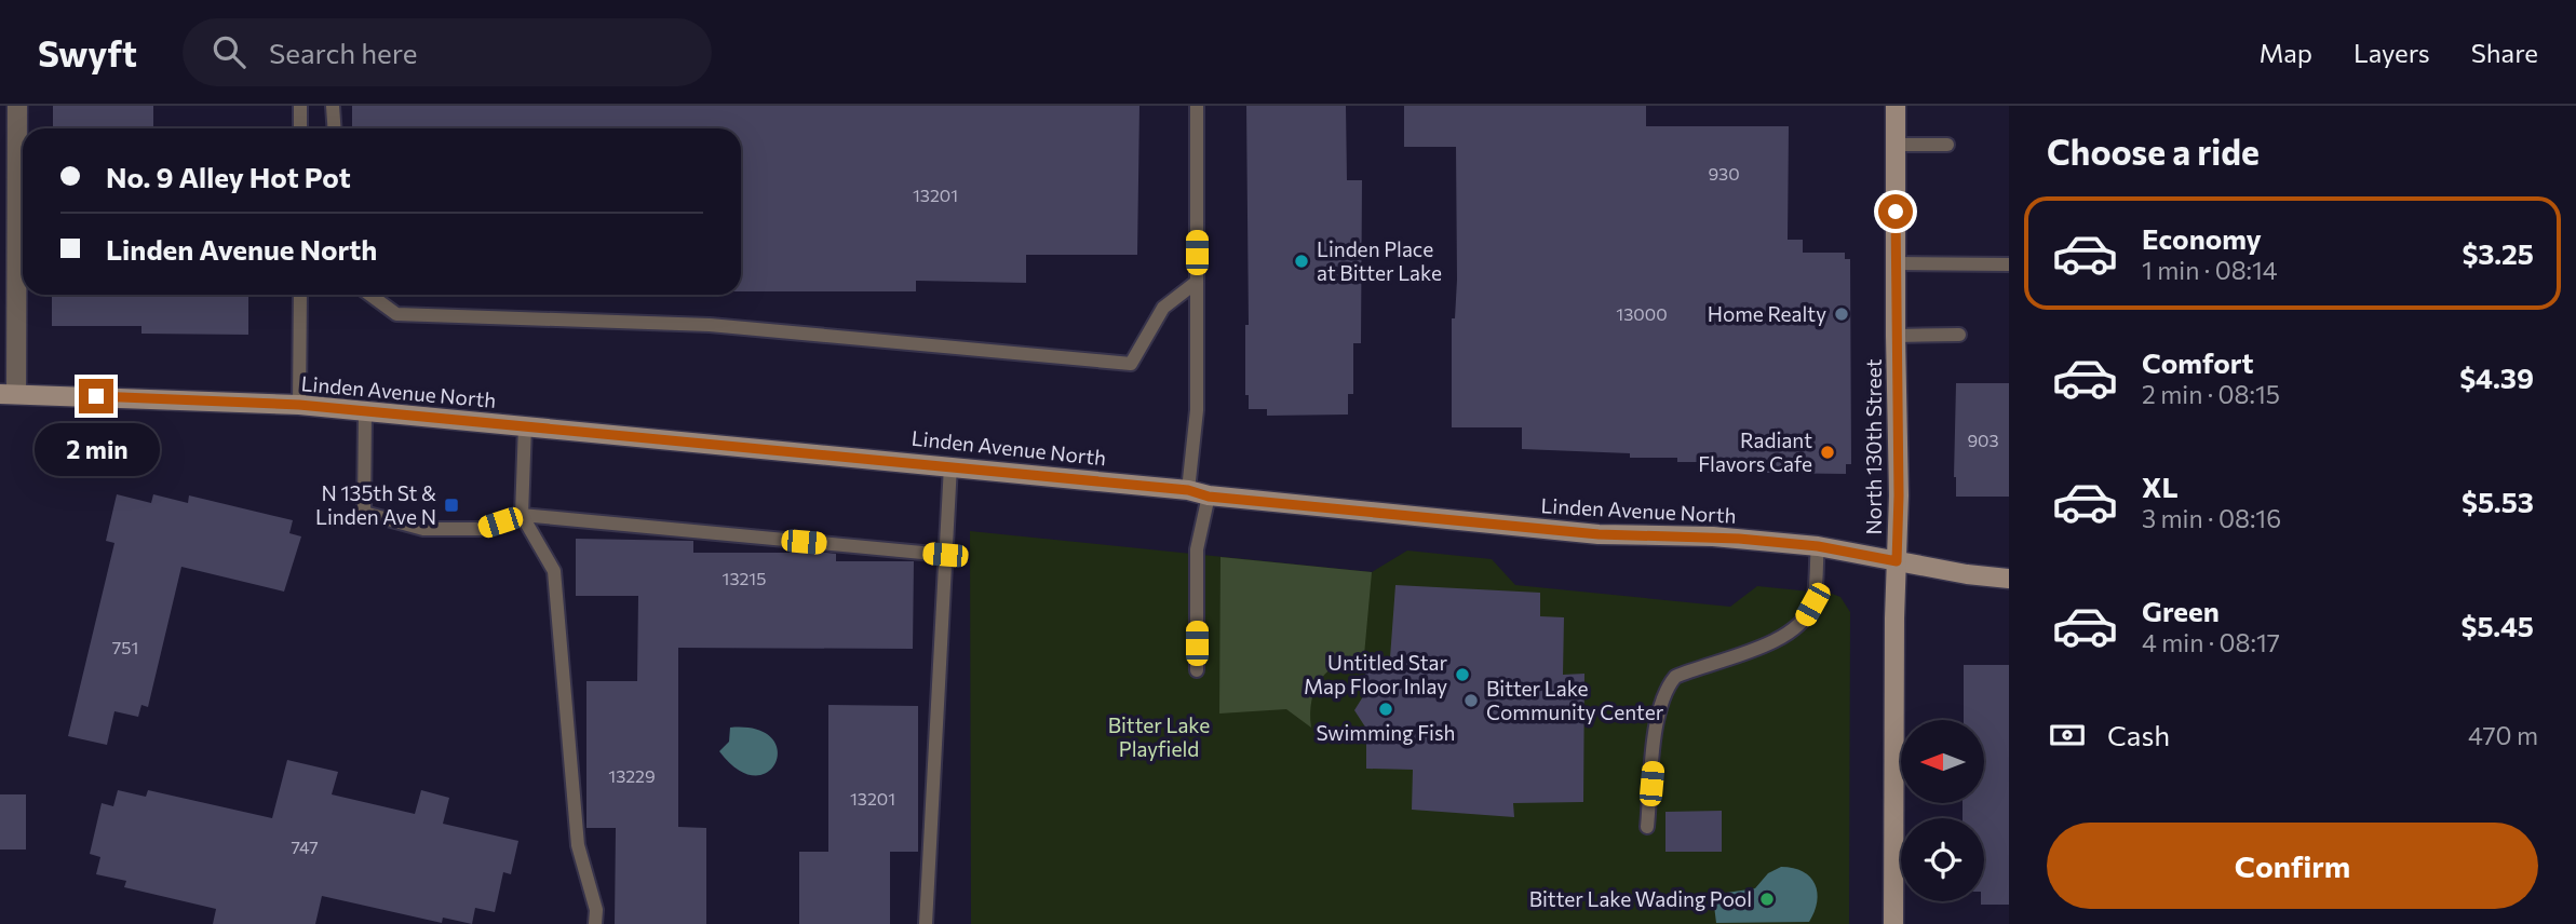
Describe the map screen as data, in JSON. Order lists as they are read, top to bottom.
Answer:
{
  "streets": {
    "street": ["Linden Avenue North", "North 130th Street"]
  },
  "crossings": [
    ["Linden Avenue North", "North 130th Street"]
  ],
  "parks": ["Bitter Lake Playfield"],
  "places": {
    "other": [
      "Linden Place at Bitter Lake",
      "Home Realty",
      "Radiant Flavors Cafe",
      "Untitled Star Map Floor Inlay",
      "Bitter Lake Community Center",
      "Swimming Fish",
      "Bitter Lake Wading Pool"
    ],
    "transit": ["N 135th St & Linden Ave N"]
  },
  "house_numbers": [
    "930",
    "13201",
    "13000",
    "903",
    "13215",
    "751",
    "13229",
    "13201",
    "747"
  ],
  "north": "left",
  "page": {
    "header": "Swyft",
    "search": "Search here",
    "nav": ["Map", "Layers", "Share"],
    "heading": "Choose a ride",
    "banner": ["No. 9 Alley Hot Pot", "Linden Avenue North"],
    "list": [
      {
        "name": "Economy",
        "note": "1 min · 08:14",
        "value": "$3.25"
      },
      {
        "name": "Comfort",
        "note": "2 min · 08:15",
        "value": "$4.39"
      },
      {
        "name": "XL",
        "note": "3 min · 08:16",
        "value": "$5.53"
      },
      {
        "name": "Green",
        "note": "4 min · 08:17",
        "value": "$5.45"
      }
    ],
    "bubble": "2 min",
    "pay": ["Cash", "470 m"],
    "buttons": "Confirm"
  }
}
